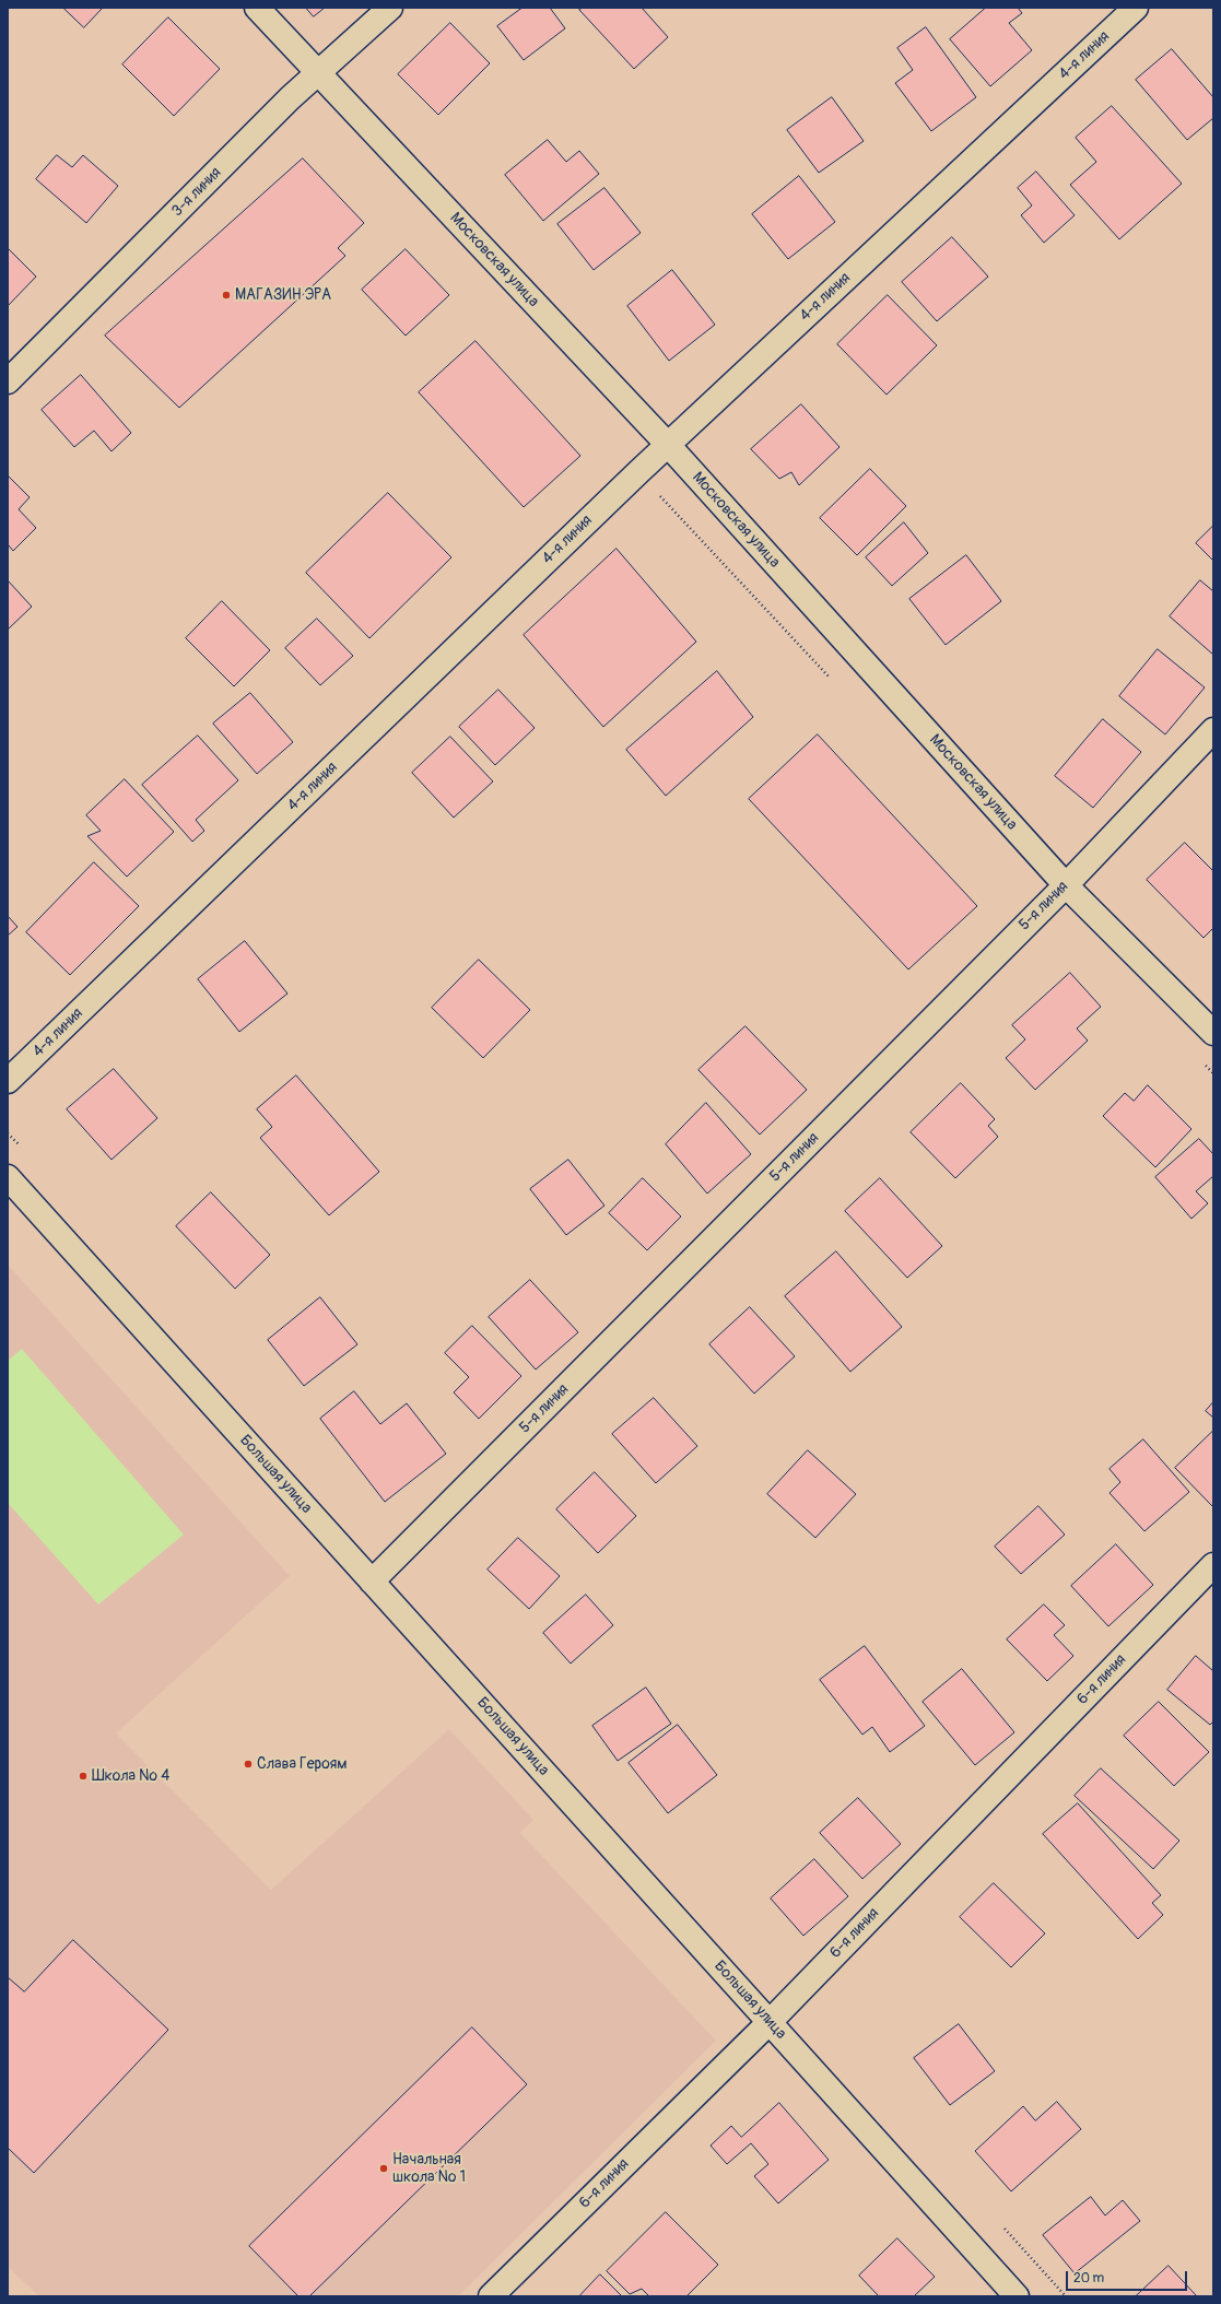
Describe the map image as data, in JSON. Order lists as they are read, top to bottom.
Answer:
{
  "streets": {
    "street": [
      "4-я линия",
      "3-я линия",
      "Московская улица",
      "5-я линия",
      "Большая улица",
      "6-я линия"
    ]
  },
  "crossings": [
    ["4-я линия", "Московская улица"],
    ["3-я линия", "Московская улица"],
    ["Московская улица", "5-я линия"],
    ["5-я линия", "Большая улица"],
    ["Большая улица", "6-я линия"]
  ],
  "places": [
    "МАГАЗИН ЭРА",
    "Слава Героям",
    "Школа № 4",
    "Начальная школа № 1"
  ],
  "scale_bar": "20 m"
}
